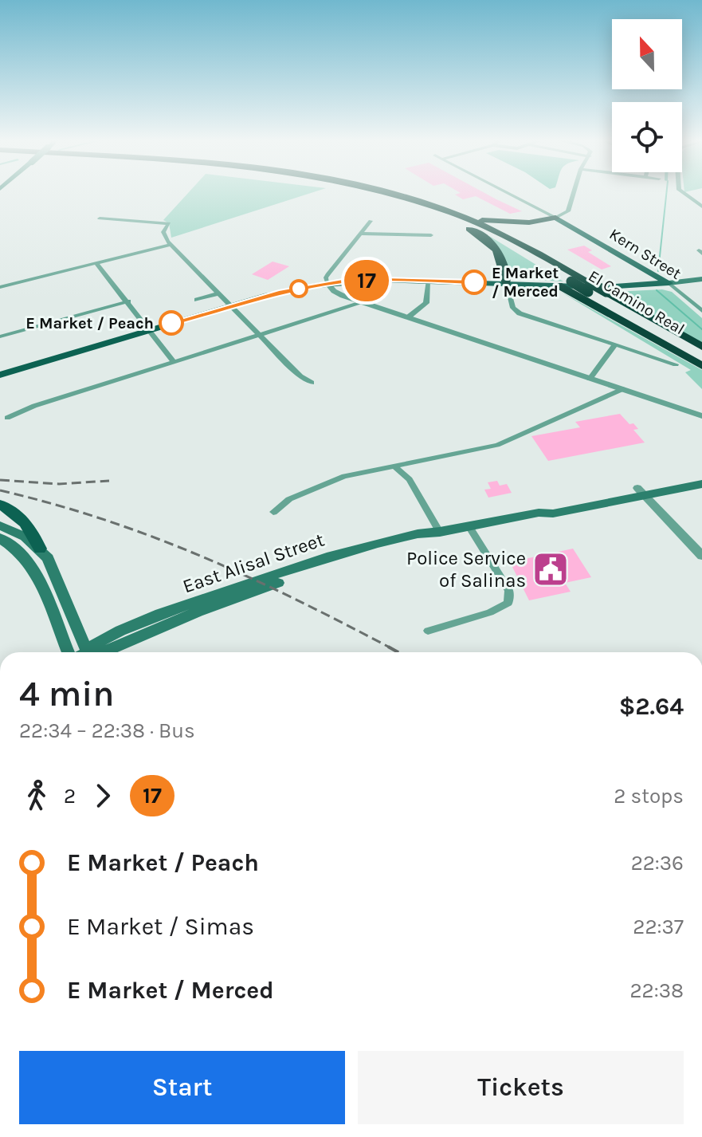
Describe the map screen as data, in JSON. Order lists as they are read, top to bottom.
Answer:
{
  "streets": {
    "highway": ["El Camino Real"],
    "main road": ["Kern Street", "East Alisal Street"]
  },
  "places": {
    "other": ["E Market / Merced", "E Market / Peach"],
    "public building": ["Police Service of Salinas"]
  },
  "lines": ["bus line 17"],
  "north": "top",
  "page": {
    "on_map": "17",
    "heading": ["4 min", "22:34 – 22:38 · Bus", "$2.64"],
    "legs": ["2", "17", "2 stops"],
    "list": [
      {
        "name": "E Market / Peach",
        "value": "22:36"
      },
      {
        "name": "E Market / Simas",
        "value": "22:37"
      },
      {
        "name": "E Market / Merced",
        "value": "22:38"
      }
    ],
    "buttons": ["Start", "Tickets"]
  }
}
